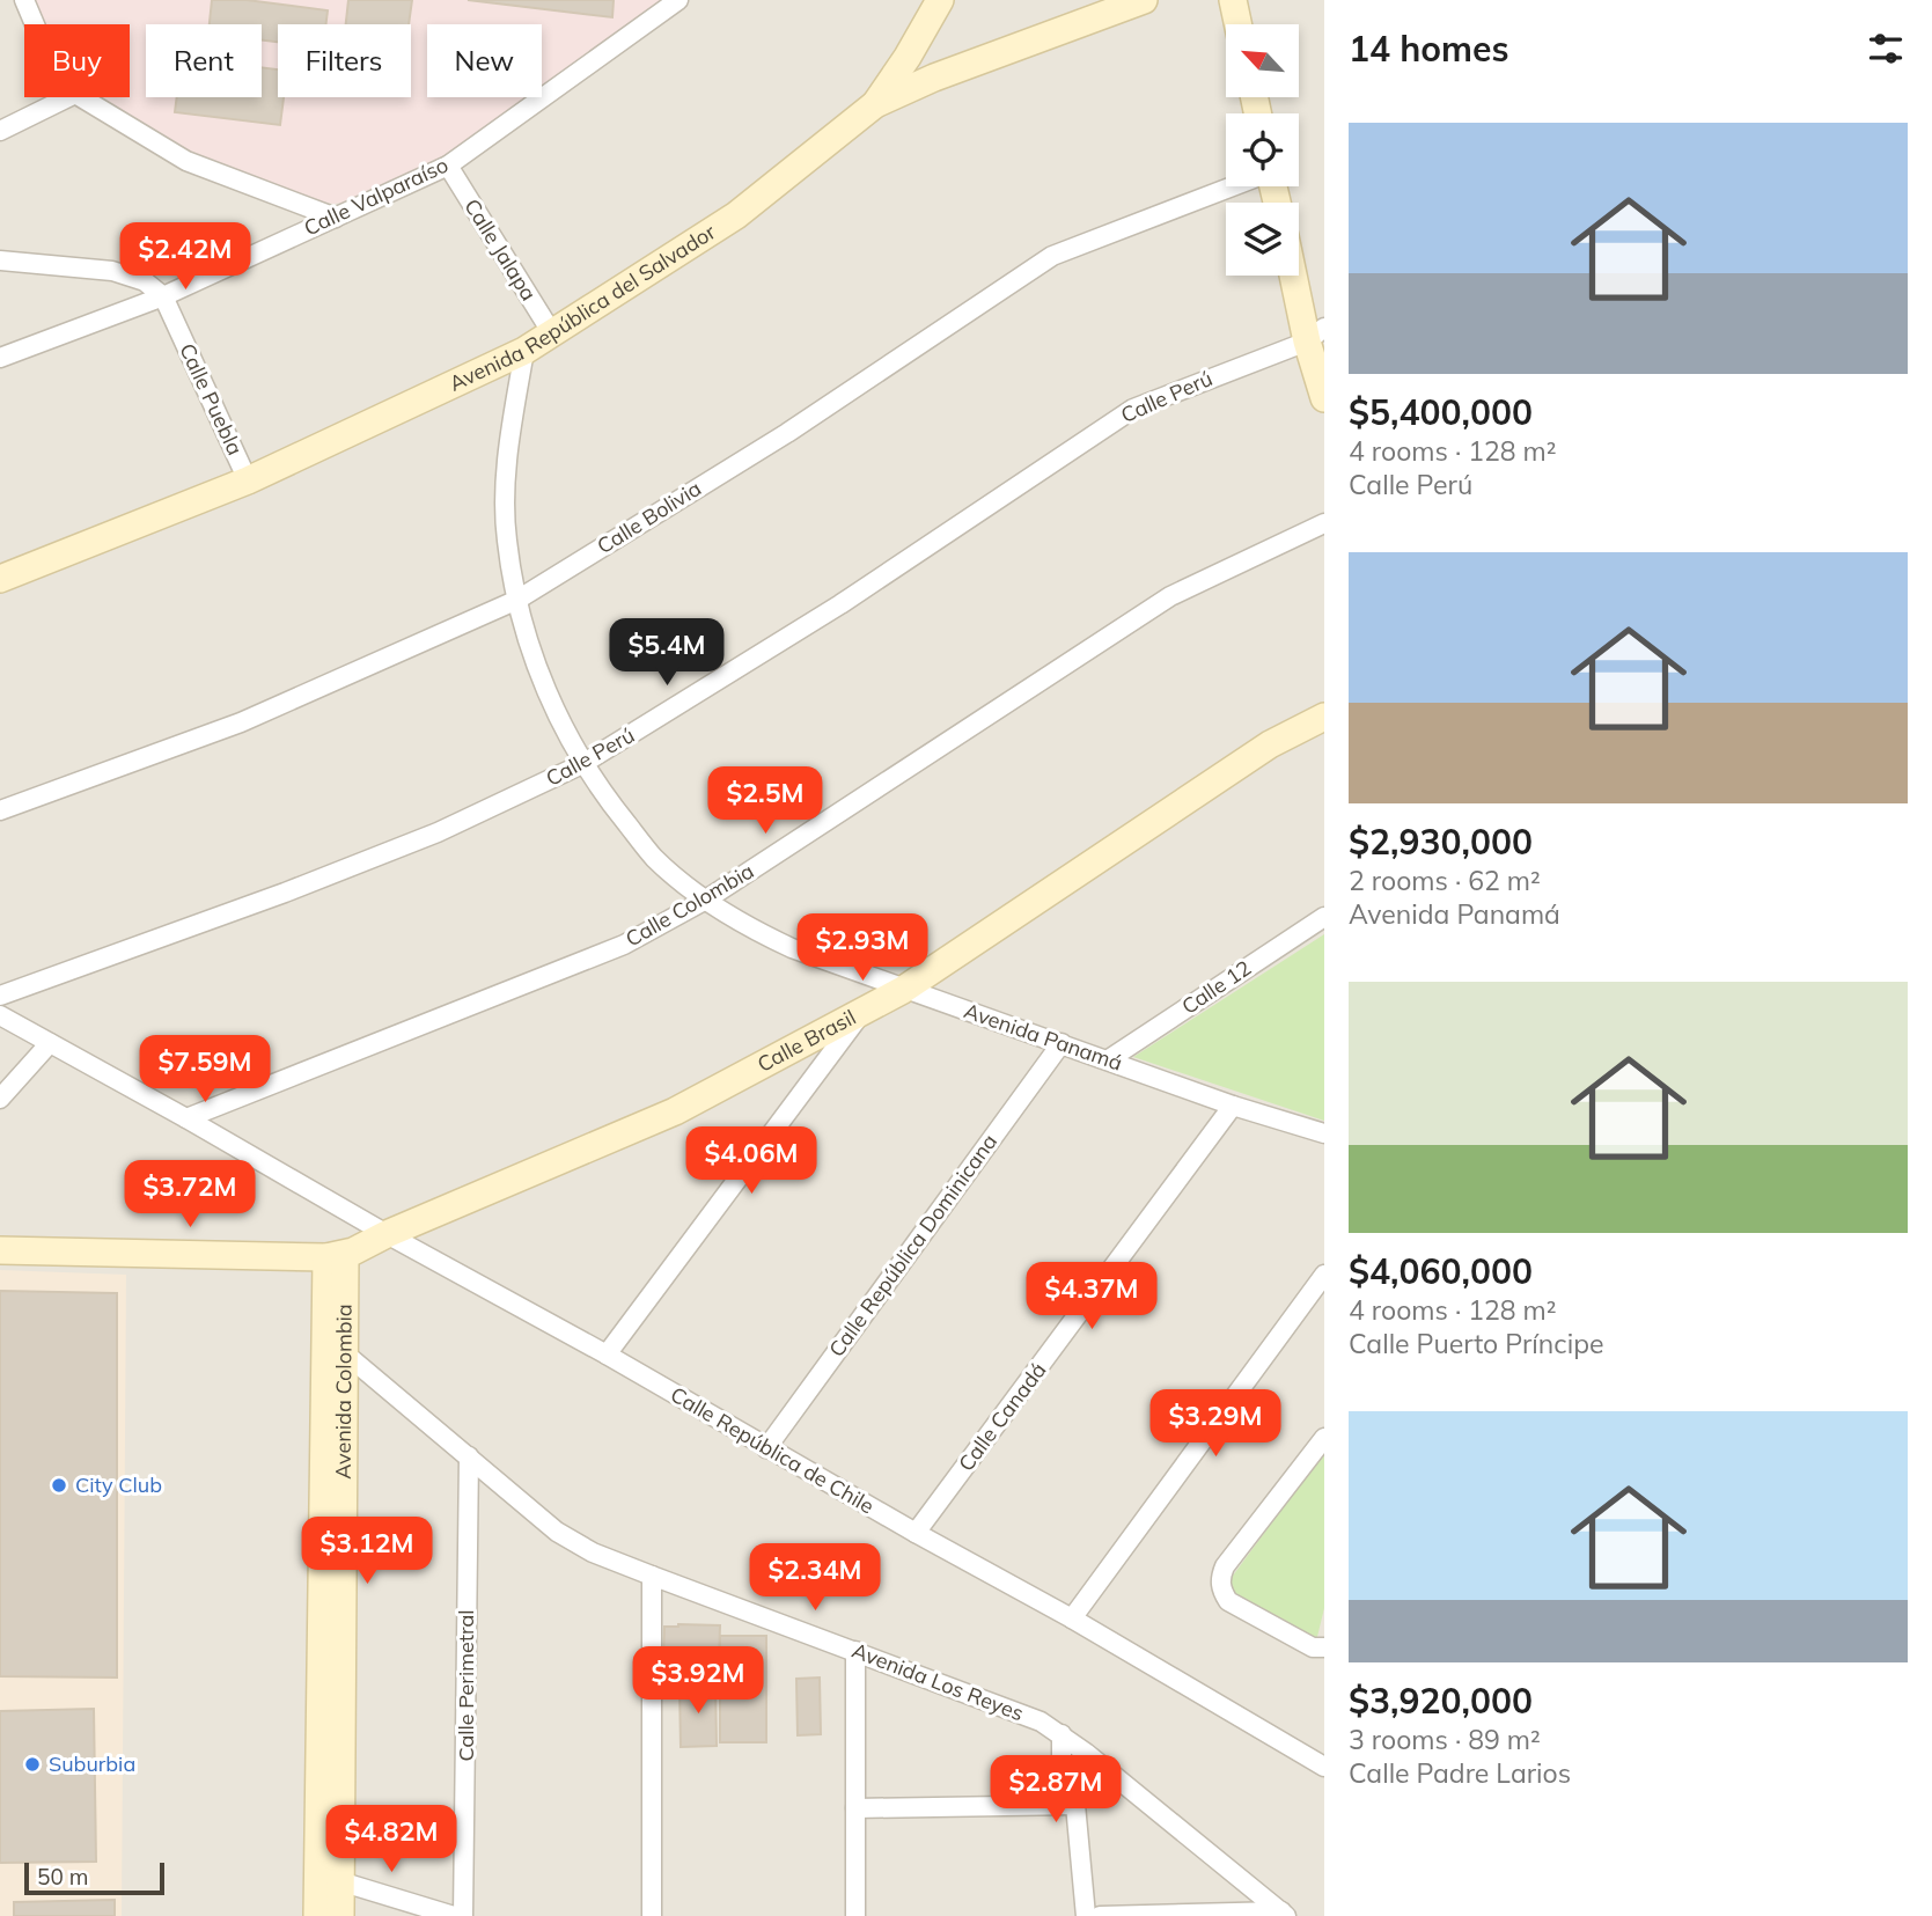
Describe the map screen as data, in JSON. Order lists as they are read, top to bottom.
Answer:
{
  "streets": {
    "street": [
      "Calle Valparaíso",
      "Calle Jalapa",
      "Avenida República del Salvador",
      "Calle Perú",
      "Calle Puebla",
      "Calle Bolivia",
      "Calle Colombia",
      "Calle 12",
      "Avenida Panamá",
      "Calle Brasil",
      "Calle República Dominicana",
      "Avenida Colombia",
      "Calle Canadá",
      "Calle República de Chile",
      "Avenida Los Reyes",
      "Calle Perimetral"
    ]
  },
  "crossings": [
    ["Calle Valparaíso", "Calle Jalapa"],
    ["Calle Valparaíso", "Calle Puebla"],
    ["Calle Jalapa", "Avenida República del Salvador"],
    ["Avenida República del Salvador", "Calle Puebla"],
    ["Avenida República del Salvador", "Avenida Panamá"],
    ["Calle Perú", "Avenida Panamá"],
    ["Calle Bolivia", "Avenida Panamá"],
    ["Calle Colombia", "Avenida Panamá"],
    ["Calle Colombia", "Calle República de Chile"],
    ["Calle 12", "Avenida Panamá"],
    ["Avenida Panamá", "Calle Brasil"],
    ["Avenida Panamá", "Calle República Dominicana"],
    ["Avenida Panamá", "Calle Canadá"],
    ["Calle Brasil", "Avenida Colombia"],
    ["Calle Brasil", "Calle República de Chile"],
    ["Calle República Dominicana", "Calle República de Chile"],
    ["Avenida Colombia", "Avenida Los Reyes"],
    ["Calle Canadá", "Calle República de Chile"],
    ["Avenida Los Reyes", "Calle Perimetral"]
  ],
  "places": ["City Club", "Suburbia"],
  "scale_bar": "50 m",
  "north": "top left",
  "page": {
    "heading": "14 homes",
    "chip": [
      "Buy",
      "Rent",
      "Filters",
      "New"
    ],
    "list": [
      {
        "name": "$5,400,000",
        "note": "4 rooms · 128 m² · Calle Perú"
      },
      {
        "name": "$2,930,000",
        "note": "2 rooms · 62 m² · Avenida Panamá"
      },
      {
        "name": "$4,060,000",
        "note": "4 rooms · 128 m² · Calle Puerto Príncipe"
      },
      {
        "name": "$3,920,000",
        "note": "3 rooms · 89 m² · Calle Padre Larios"
      }
    ],
    "price": [
      "$2.42M",
      "$5.4M",
      "$2.5M",
      "$2.93M",
      "$7.59M",
      "$4.06M",
      "$3.72M",
      "$4.37M",
      "$3.29M",
      "$3.12M",
      "$2.34M",
      "$3.92M",
      "$2.87M",
      "$4.82M"
    ],
    "scale": "50 m"
  }
}
